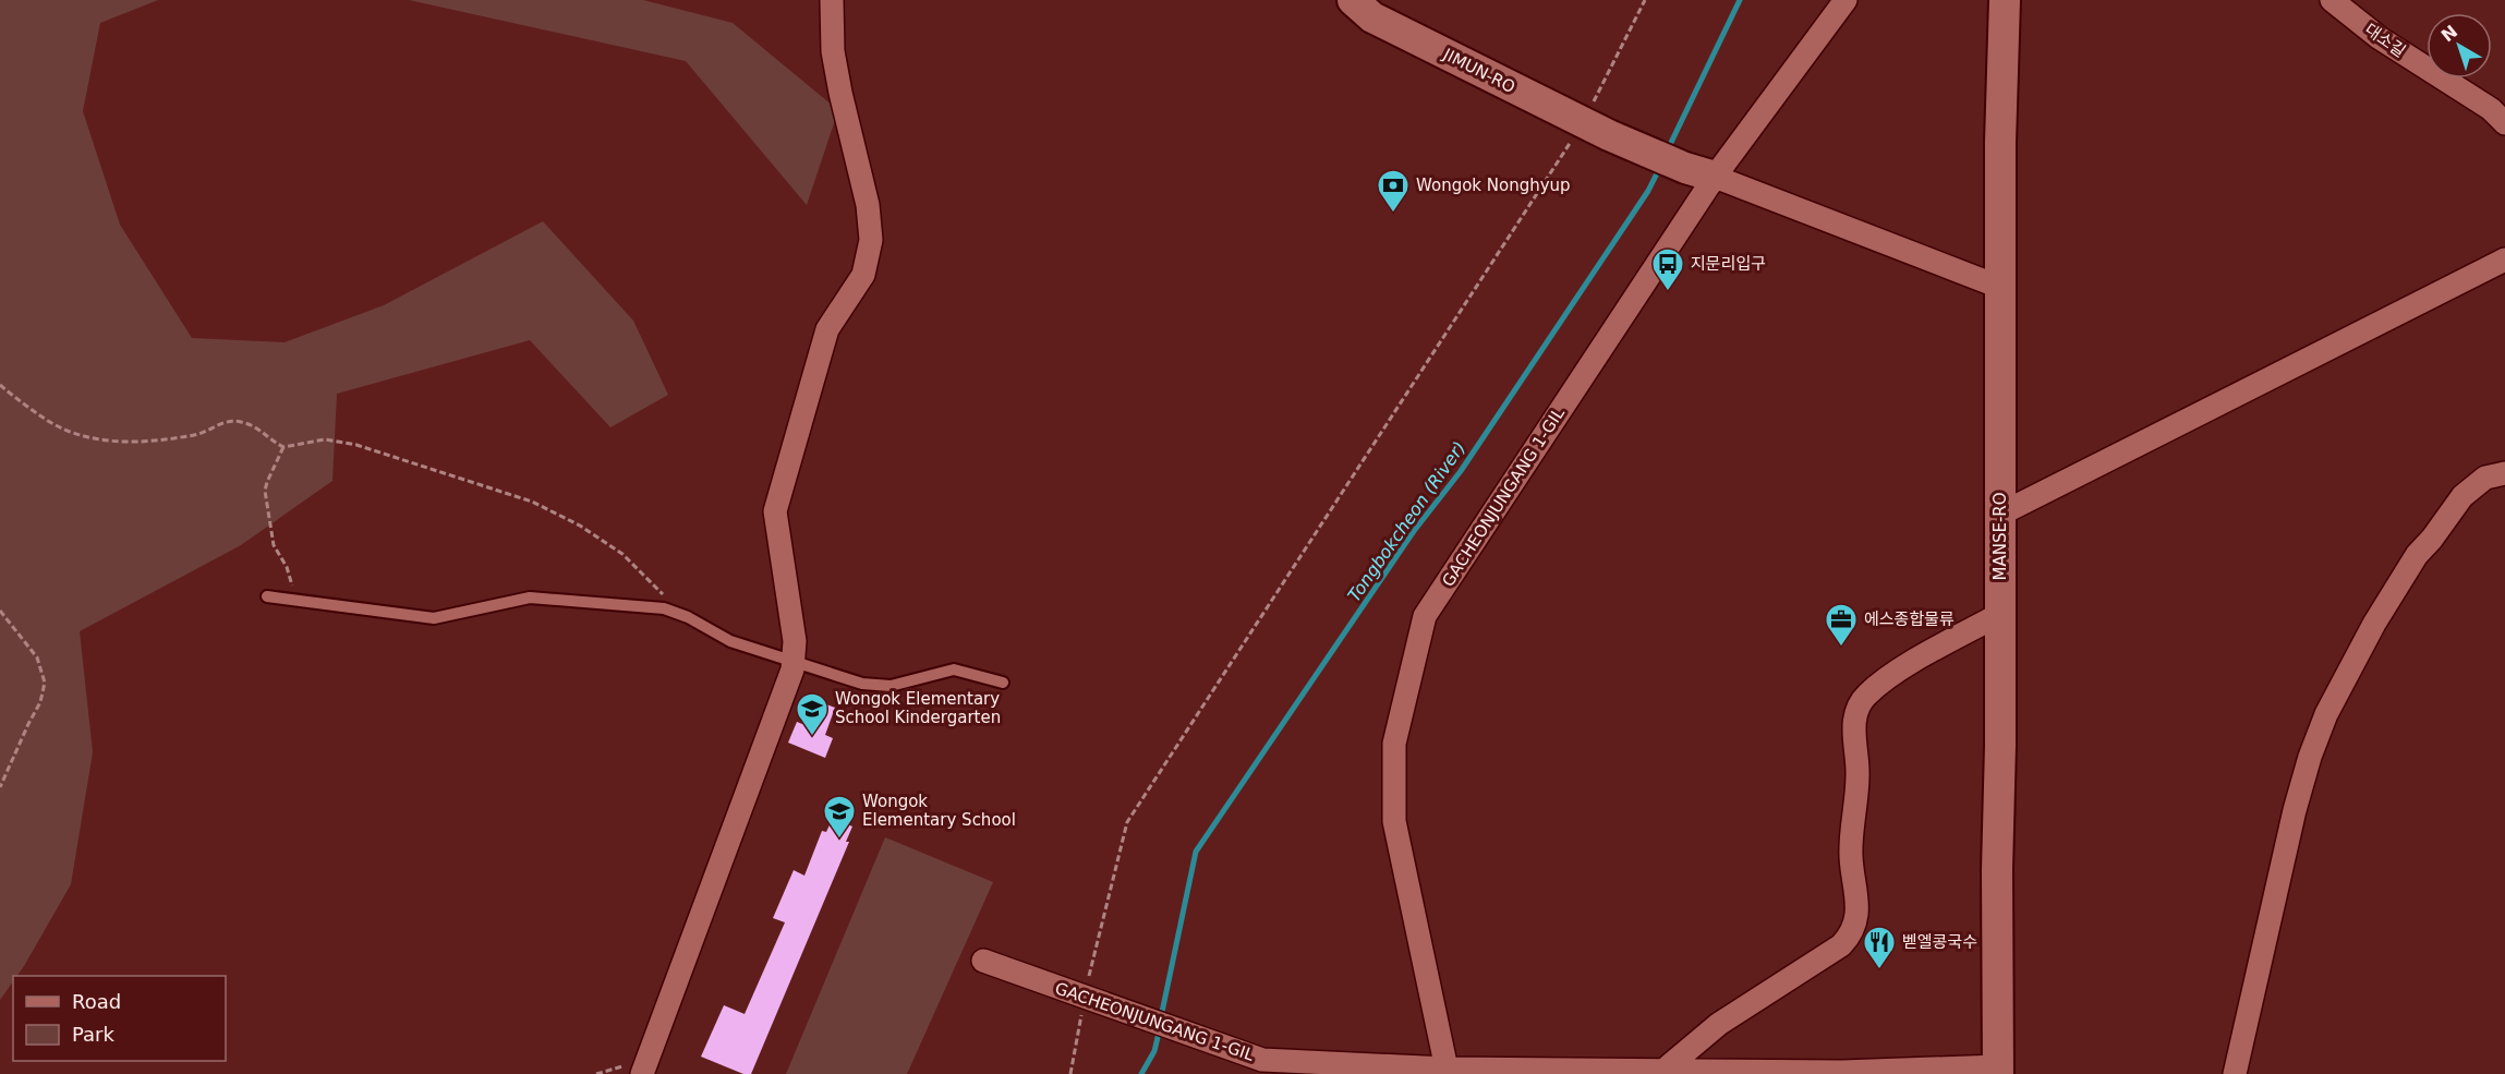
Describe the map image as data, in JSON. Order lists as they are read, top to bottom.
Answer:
{
  "streets": {
    "main road": ["JIMUN-RO", "MANSE-RO"],
    "street": ["대소길", "GACHEONJUNGANG 1-GIL"]
  },
  "crossings": [
    ["JIMUN-RO", "GACHEONJUNGANG 1-GIL"]
  ],
  "water": ["Tongbokcheon (River)"],
  "places": {
    "bank": ["Wongok Nonghyup"],
    "bus stop": ["지문리입구"],
    "office": ["에스종합물류"],
    "school or university": ["Wongok Elementary School Kindergarten", "Wongok Elementary School"],
    "restaurant": ["벧엘콩국수"]
  },
  "legend": ["Road", "Park"],
  "north": "top left"
}
